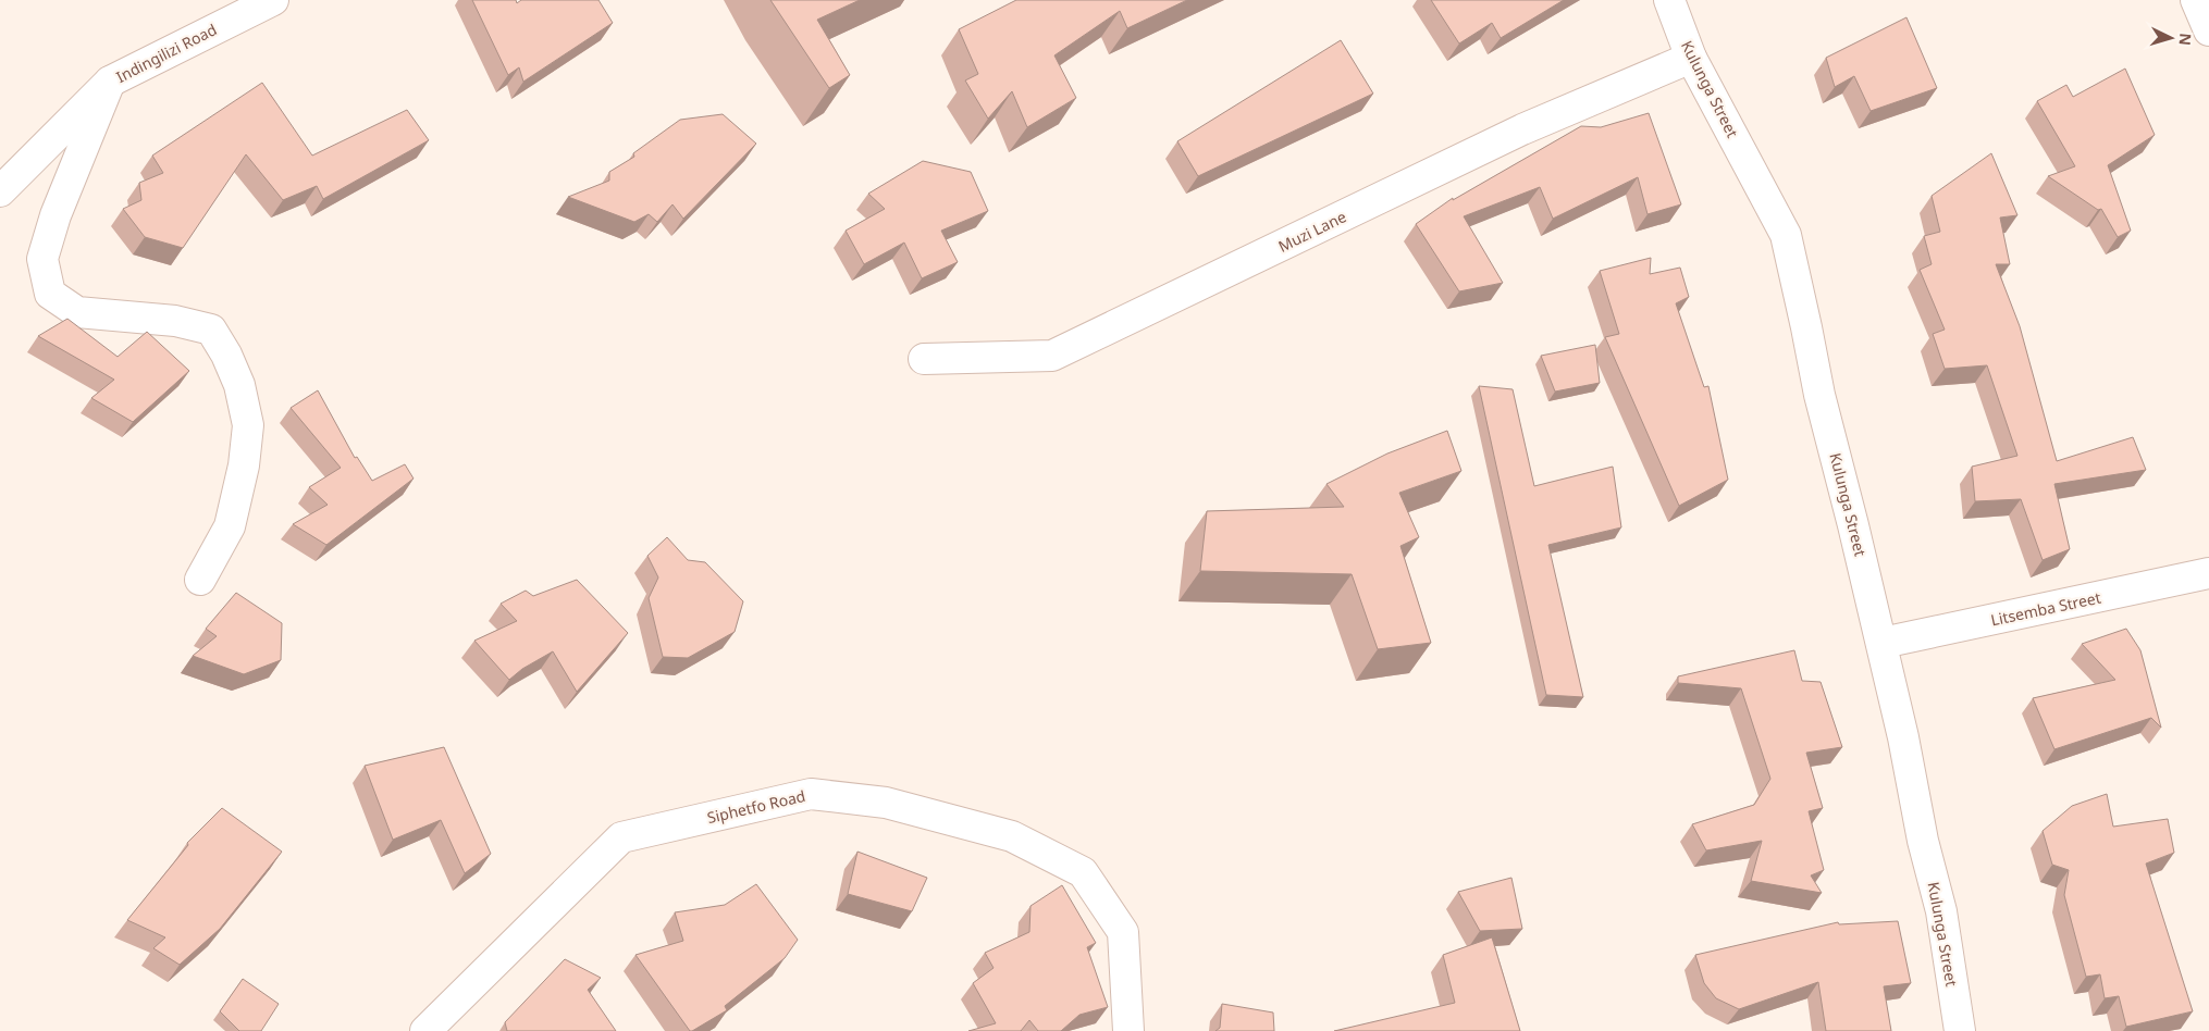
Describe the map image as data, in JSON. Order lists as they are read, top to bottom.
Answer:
{
  "streets": {
    "street": [
      "Indingilizi Road",
      "Kulunga Street",
      "Muzi Lane",
      "Litsemba Street",
      "Siphetfo Road"
    ]
  },
  "crossings": [
    ["Kulunga Street", "Muzi Lane"],
    ["Kulunga Street", "Litsemba Street"]
  ],
  "north": "right"
}
